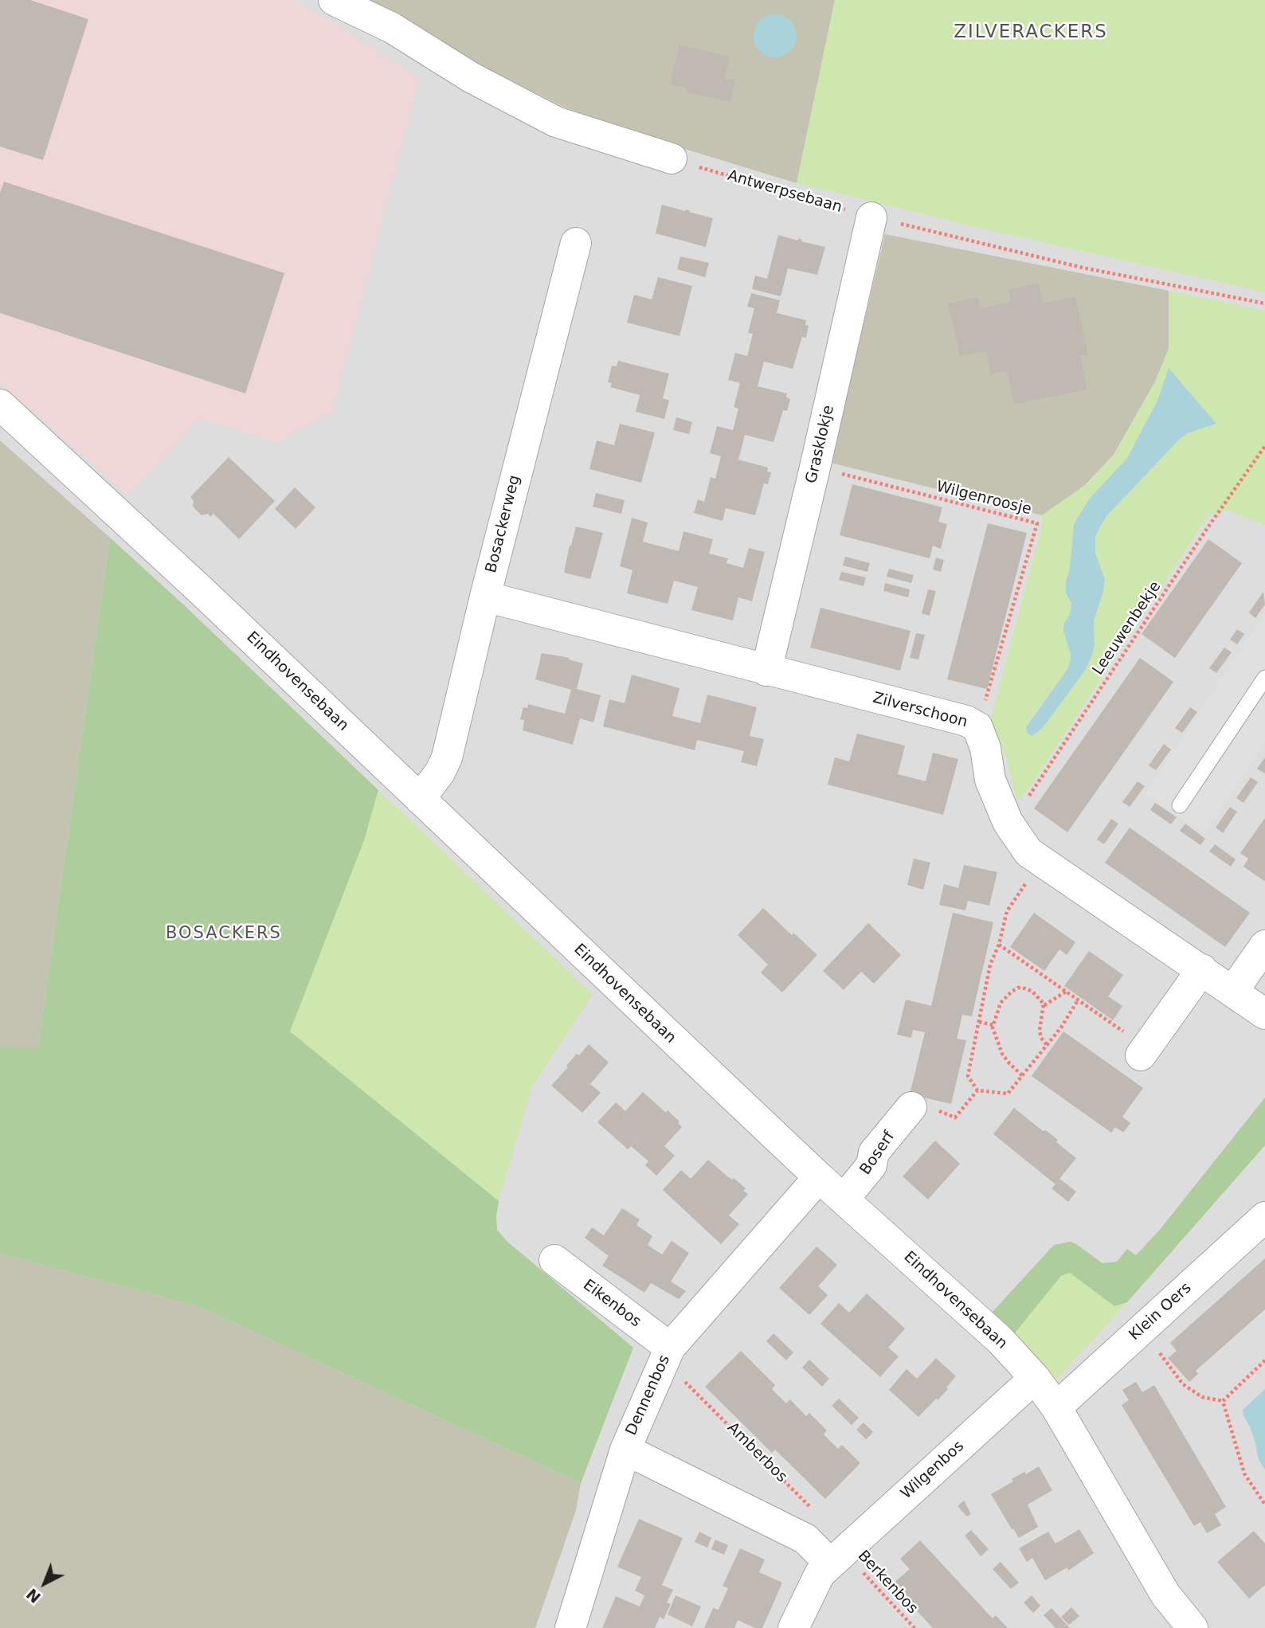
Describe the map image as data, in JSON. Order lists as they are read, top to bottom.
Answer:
{
  "streets": {
    "street": [
      "Grasklokje",
      "Bosackerweg",
      "Eindhovensebaan",
      "Zilverschoon",
      "Boserf",
      "Eikenbos",
      "Klein Oers",
      "Dennenbos",
      "Wilgenbos"
    ],
    "path": [
      "Antwerpsebaan",
      "Wilgenroosje",
      "Leeuwenbekje",
      "Amberbos",
      "Berkenbos"
    ]
  },
  "crossings": [
    ["Antwerpsebaan", "Grasklokje"],
    ["Grasklokje", "Wilgenroosje"],
    ["Grasklokje", "Zilverschoon"],
    ["Wilgenroosje", "Zilverschoon"],
    ["Bosackerweg", "Eindhovensebaan"],
    ["Bosackerweg", "Zilverschoon"],
    ["Leeuwenbekje", "Zilverschoon"],
    ["Eindhovensebaan", "Boserf"],
    ["Eindhovensebaan", "Klein Oers"],
    ["Eindhovensebaan", "Dennenbos"],
    ["Eindhovensebaan", "Wilgenbos"],
    ["Eikenbos", "Dennenbos"],
    ["Eikenbos", "Amberbos"],
    ["Dennenbos", "Amberbos"],
    ["Wilgenbos", "Berkenbos"]
  ],
  "districts": ["ZILVERACKERS", "BOSACKERS"],
  "north": "bottom left"
}
